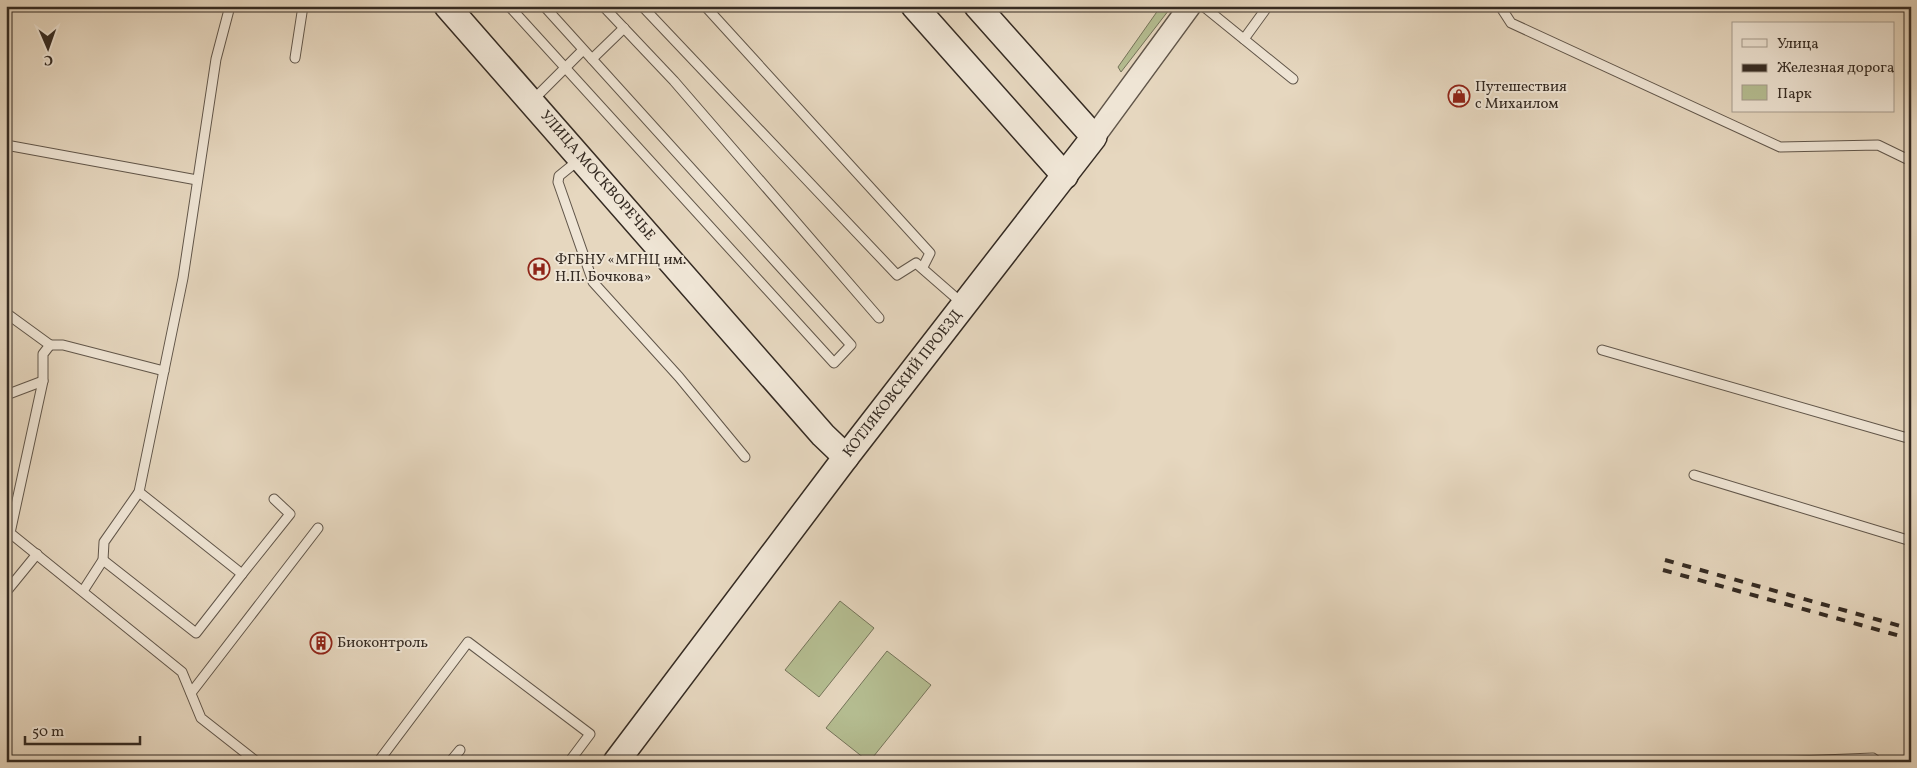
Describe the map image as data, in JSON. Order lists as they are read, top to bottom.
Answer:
{
  "streets": {
    "main road": ["УЛИЦА МОСКВОРЕЧЬЕ", "КОТЛЯКОВСКИЙ ПРОЕЗД"]
  },
  "crossings": [
    ["УЛИЦА МОСКВОРЕЧЬЕ", "КОТЛЯКОВСКИЙ ПРОЕЗД"]
  ],
  "places": {
    "shop": ["Путешествия с Михаилом"],
    "hospital": ["ФГБНУ «МГНЦ им. Н.П. Бочкова»"],
    "building": ["Биоконтроль"]
  },
  "legend": ["Улица", "Железная дорога", "Парк"],
  "scale_bar": "50 m",
  "north": "bottom"
}
